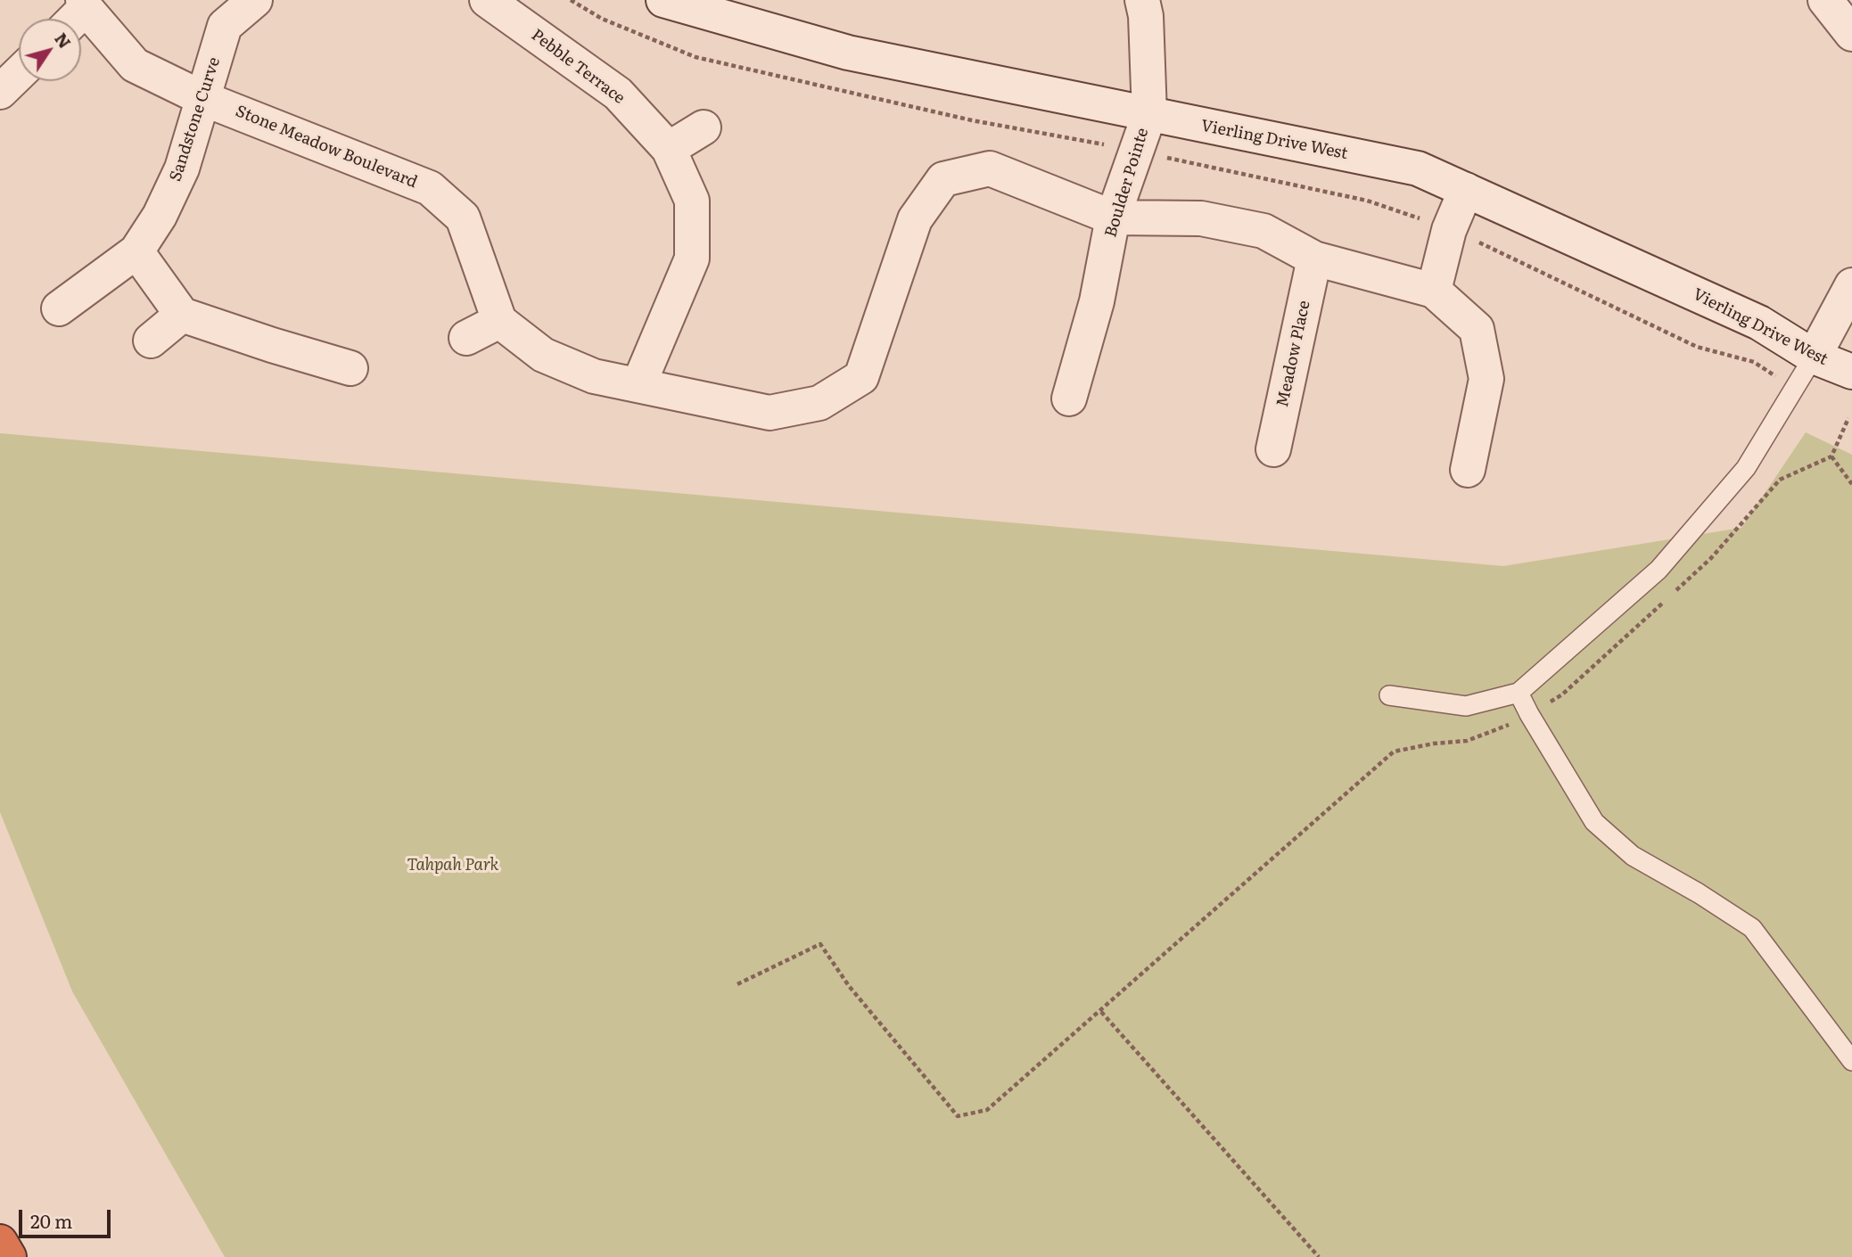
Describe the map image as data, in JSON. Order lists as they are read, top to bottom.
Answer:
{
  "streets": {
    "street": [
      "Pebble Terrace",
      "Sandstone Curve",
      "Vierling Drive West",
      "Stone Meadow Boulevard",
      "Boulder Pointe",
      "Meadow Place"
    ]
  },
  "crossings": [
    ["Sandstone Curve", "Stone Meadow Boulevard"],
    ["Vierling Drive West", "Boulder Pointe"]
  ],
  "parks": ["Tahpah Park"],
  "scale_bar": "20 m",
  "north": "top right"
}
